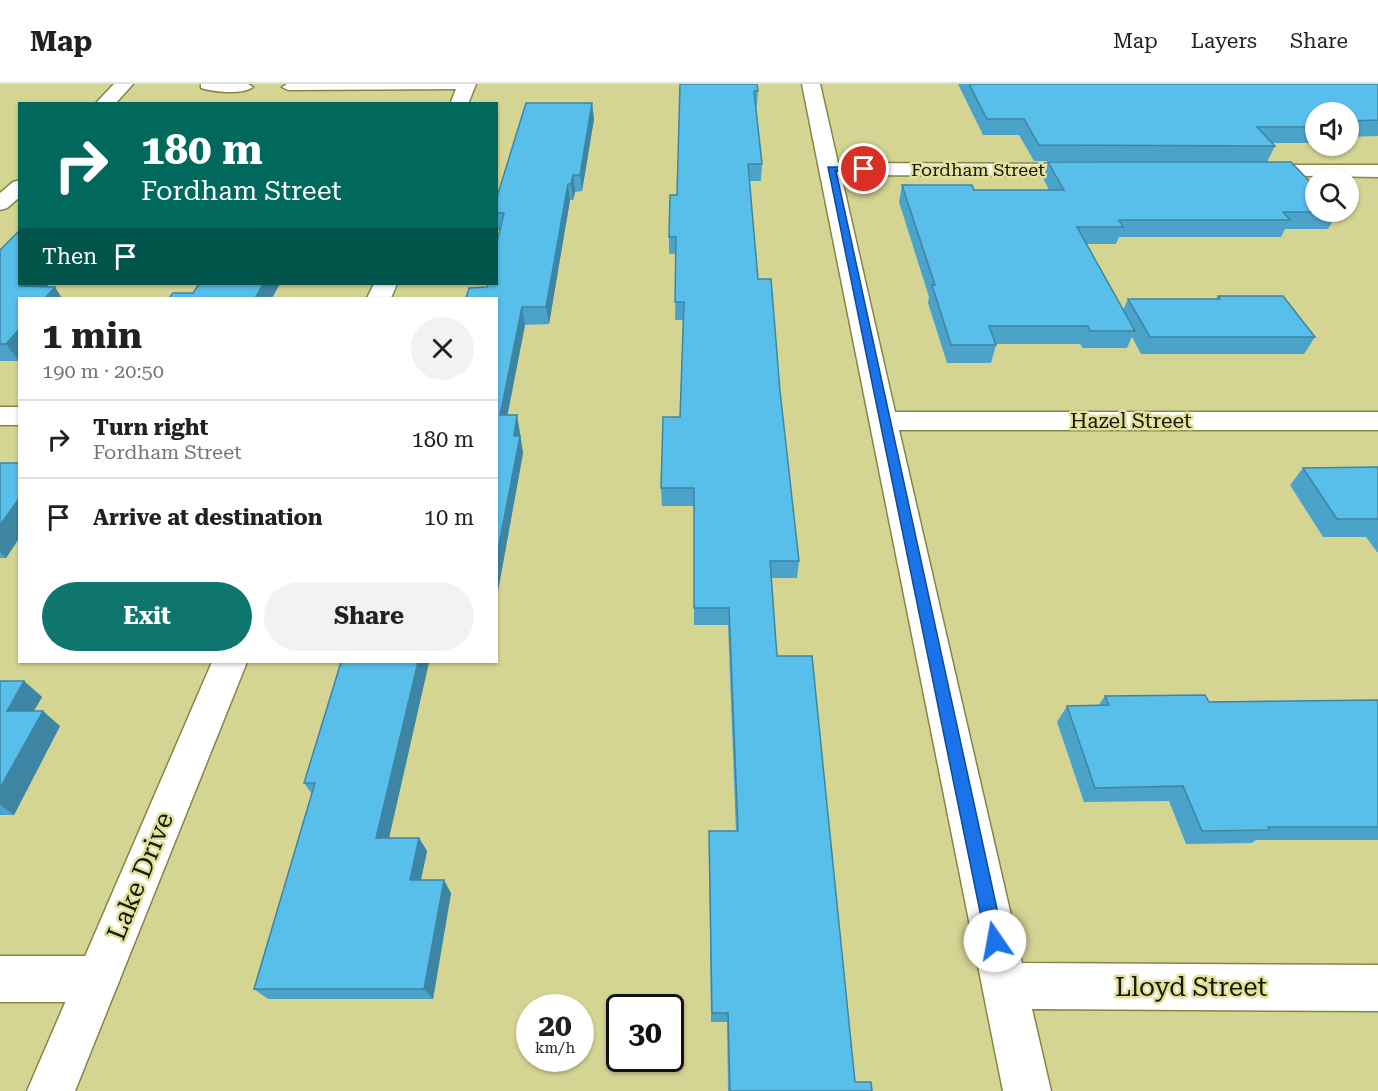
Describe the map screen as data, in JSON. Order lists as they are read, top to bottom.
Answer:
{
  "streets": {
    "street": [
      "Fordham Street",
      "Hazel Street",
      "Lake Drive",
      "Lloyd Street"
    ]
  },
  "page": {
    "header": "Map",
    "nav": ["Map", "Layers", "Share"],
    "turn": ["180 m", "Fordham Street"],
    "then": "Then",
    "heading": ["1 min", "190 m · 20:50"],
    "list": [
      {
        "name": "Turn right",
        "note": "Fordham Street",
        "value": "180 m"
      },
      {
        "name": "Arrive at destination",
        "value": "10 m"
      }
    ],
    "buttons": ["Exit", "Share"],
    "speed": "20 km/h",
    "limit": "30"
  }
}
